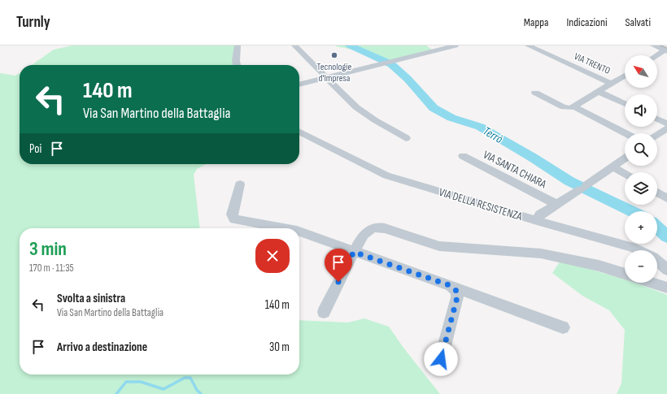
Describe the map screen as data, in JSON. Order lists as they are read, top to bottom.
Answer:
{
  "streets": {
    "street": ["VIA TRENTO", "VIA SANTA CHIARA", "VIA DELLA RESISTENZA"]
  },
  "water": ["Terrò"],
  "places": ["Tecnologie d'Impresa"],
  "north": "top left",
  "page": {
    "header": "Turnly",
    "nav": ["Mappa", "Indicazioni", "Salvati"],
    "map_buttons": ["+", "−"],
    "turn": ["140 m", "Via San Martino della Battaglia"],
    "then": "Poi",
    "heading": ["3 min", "170 m · 11:35"],
    "list": [
      {
        "name": "Svolta a sinistra",
        "note": "Via San Martino della Battaglia",
        "value": "140 m"
      },
      {
        "name": "Arrivo a destinazione",
        "value": "30 m"
      }
    ]
  }
}
